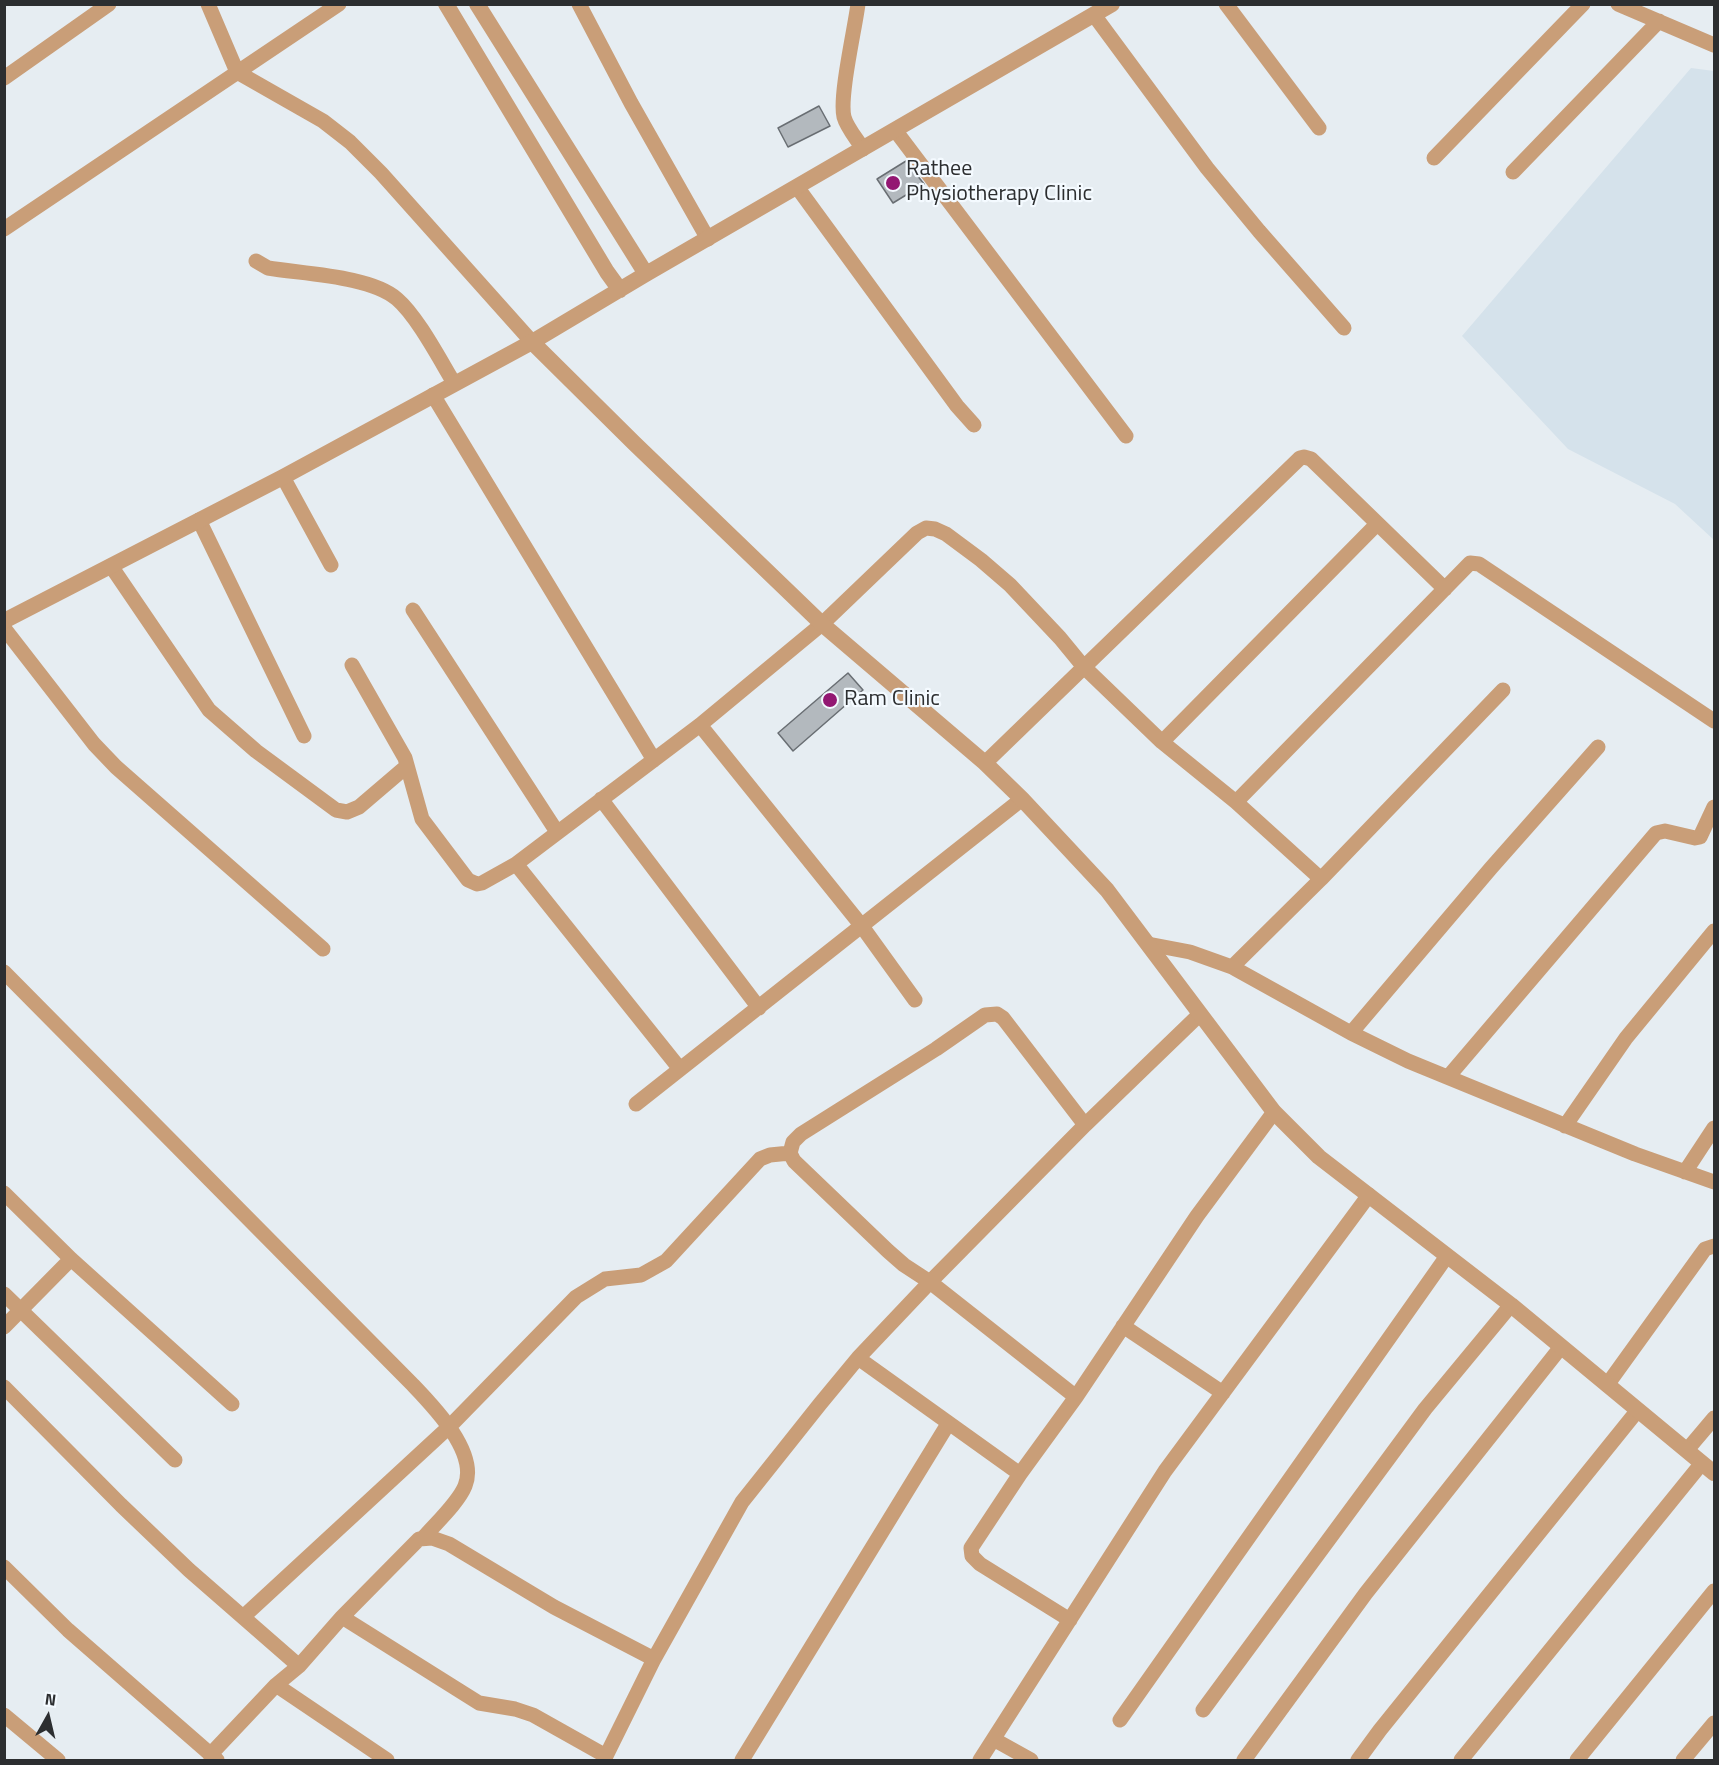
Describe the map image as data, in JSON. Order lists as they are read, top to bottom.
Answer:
{
  "places": ["Rathee Physiotherapy Clinic", "Ram Clinic"],
  "north": "top"
}
